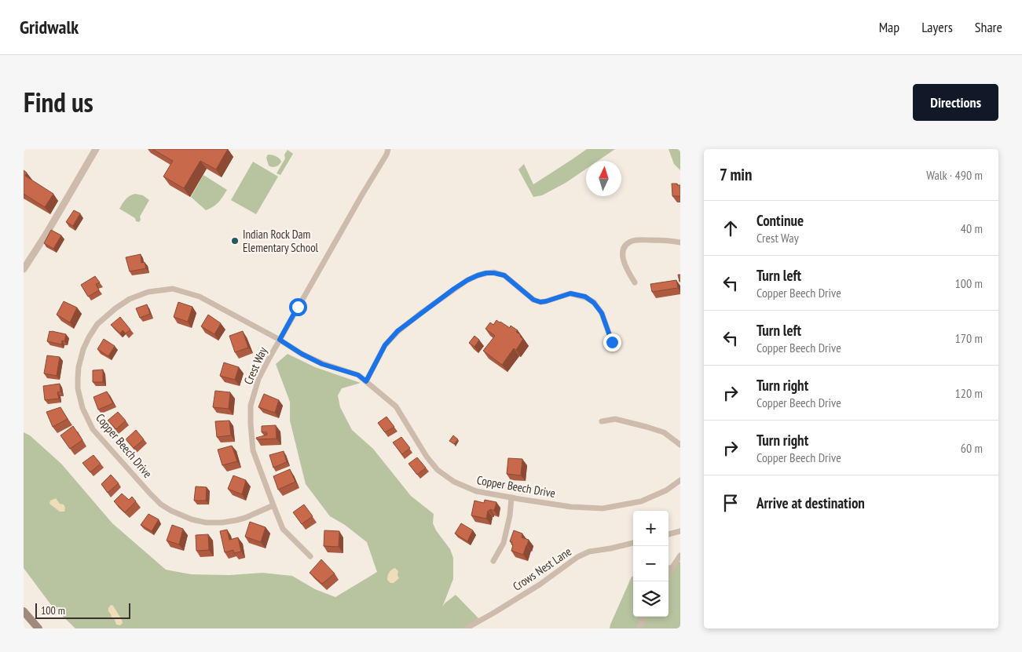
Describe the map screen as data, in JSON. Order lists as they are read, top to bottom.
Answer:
{
  "streets": {
    "street": ["Crest Way", "Copper Beech Drive", "Crows Nest Lane"]
  },
  "crossings": [
    ["Crest Way", "Copper Beech Drive"]
  ],
  "places": ["Indian Rock Dam Elementary School"],
  "scale_bar": "100 m",
  "north": "top",
  "page": {
    "header": "Gridwalk",
    "nav": ["Map", "Layers", "Share"],
    "title": "Find us",
    "buttons": "Directions",
    "heading": ["7 min", "Walk · 490 m"],
    "list": [
      ["Continue", "Crest Way", "40 m"],
      ["Turn left", "Copper Beech Drive", "100 m"],
      ["Turn left", "Copper Beech Drive", "170 m"],
      ["Turn right", "Copper Beech Drive", "120 m"],
      ["Turn right", "Copper Beech Drive", "60 m"],
      "Arrive at destination"
    ],
    "map_buttons": ["+", "−"],
    "scale": "100 m"
  }
}
